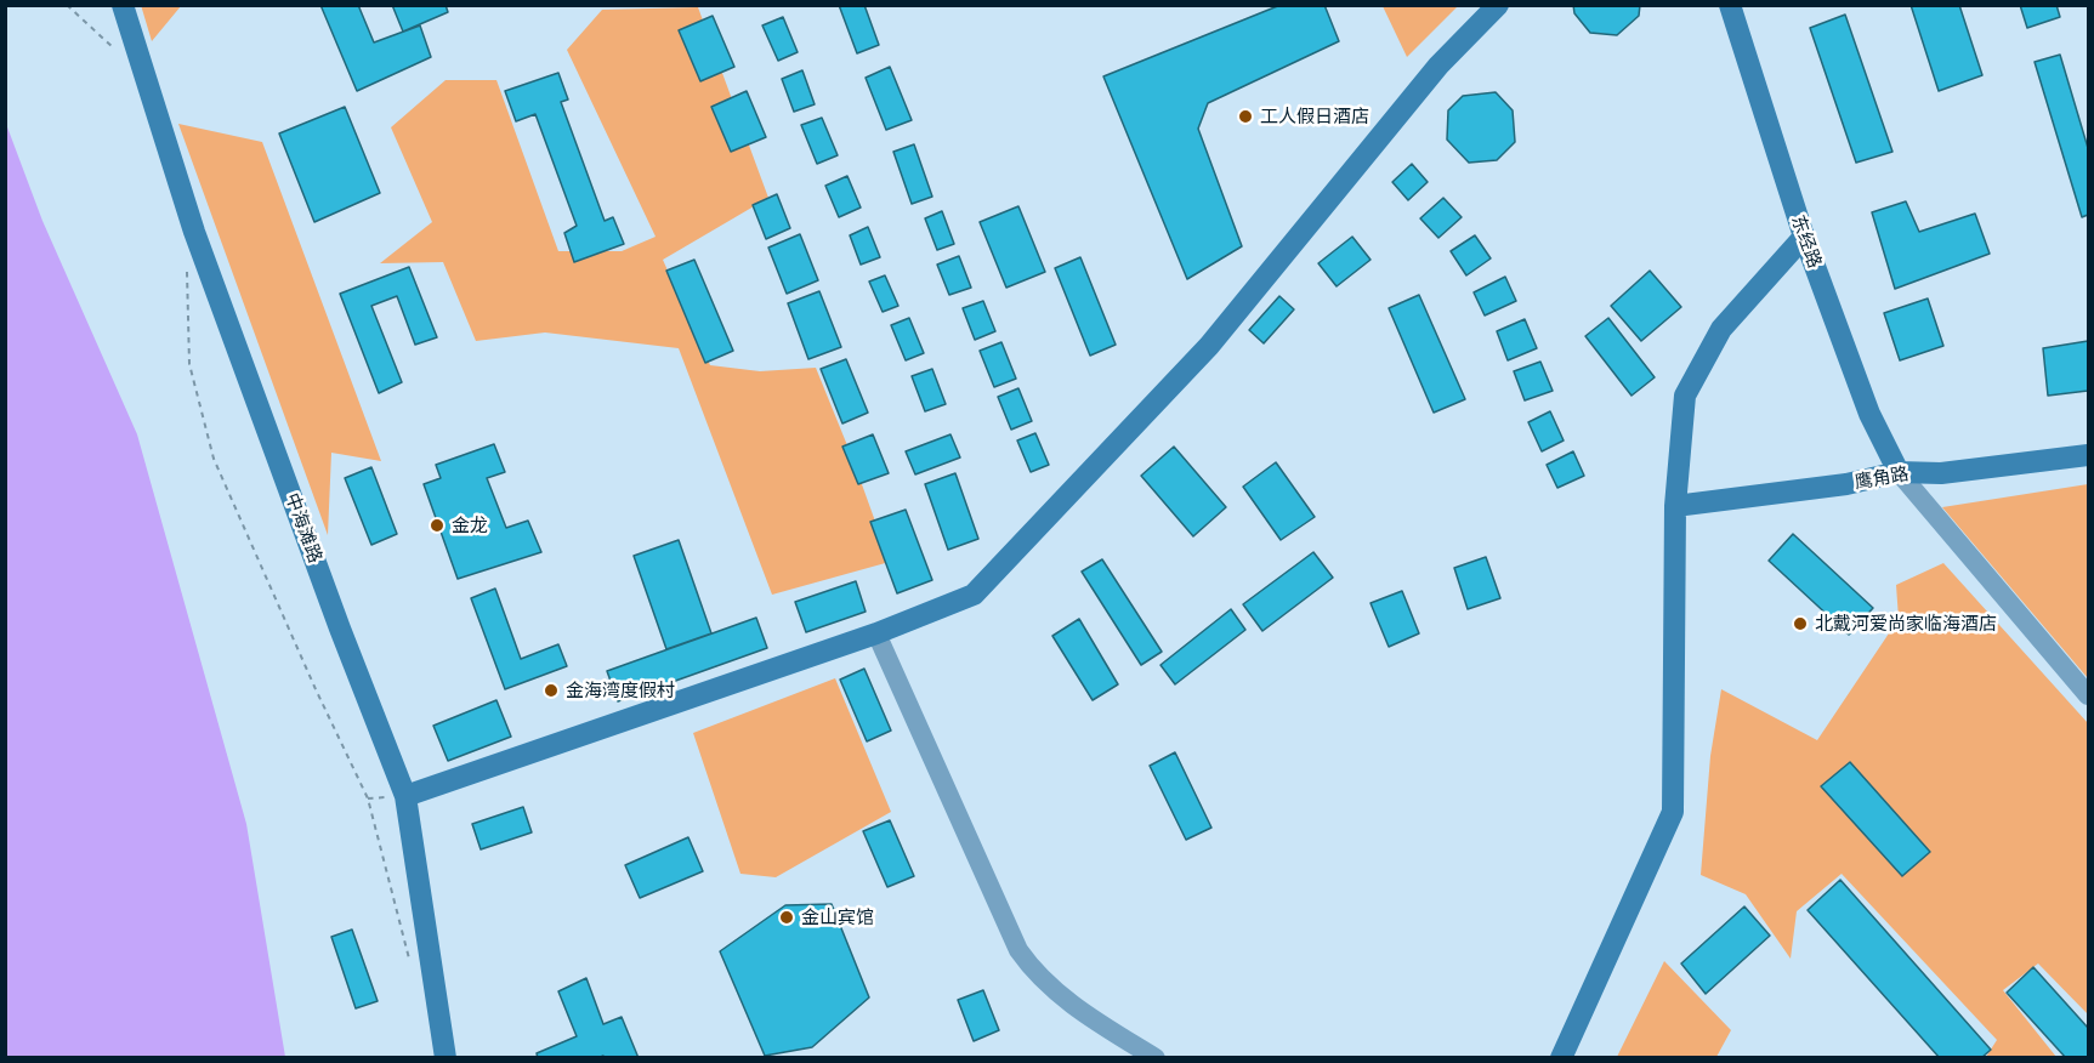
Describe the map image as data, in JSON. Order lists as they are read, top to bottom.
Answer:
{
  "streets": {
    "main road": ["东经路", "鹰角路", "中海滩路"]
  },
  "crossings": [
    ["东经路", "鹰角路"]
  ],
  "places": [
    "工人假日酒店",
    "金龙",
    "北戴河爱尚家临海酒店",
    "金海湾度假村",
    "金山宾馆"
  ]
}
